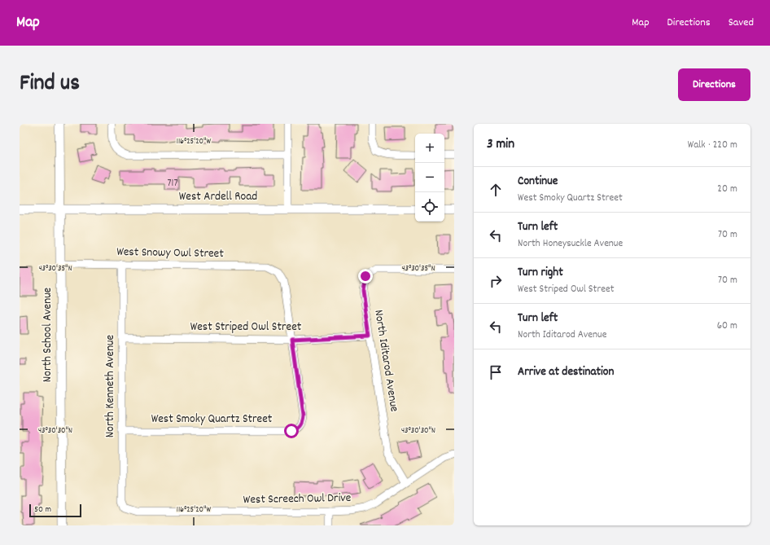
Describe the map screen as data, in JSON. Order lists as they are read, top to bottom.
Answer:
{
  "streets": {
    "street": [
      "West Ardell Road",
      "West Snowy Owl Street",
      "West Striped Owl Street",
      "North School Avenue",
      "North Iditarod Avenue",
      "North Kenneth Avenue",
      "West Smoky Quartz Street",
      "West Screech Owl Drive"
    ]
  },
  "crossings": [
    ["West Ardell Road", "North School Avenue"],
    ["West Snowy Owl Street", "West Striped Owl Street"],
    ["West Snowy Owl Street", "North School Avenue"],
    ["West Snowy Owl Street", "North Kenneth Avenue"],
    ["West Snowy Owl Street", "West Smoky Quartz Street"],
    ["West Striped Owl Street", "North Iditarod Avenue"],
    ["West Striped Owl Street", "North Kenneth Avenue"],
    ["West Striped Owl Street", "West Smoky Quartz Street"],
    ["North Iditarod Avenue", "West Screech Owl Drive"],
    ["North Kenneth Avenue", "West Smoky Quartz Street"],
    ["North Kenneth Avenue", "West Screech Owl Drive"]
  ],
  "house_numbers": ["717"],
  "scale_bar": "50 m",
  "page": {
    "header": "Map",
    "nav": ["Map", "Directions", "Saved"],
    "title": "Find us",
    "buttons": "Directions",
    "heading": ["3 min", "Walk · 220 m"],
    "map_buttons": ["+", "−"],
    "list": [
      ["Continue", "West Smoky Quartz Street", "20 m"],
      ["Turn left", "North Honeysuckle Avenue", "70 m"],
      ["Turn right", "West Striped Owl Street", "70 m"],
      ["Turn left", "North Iditarod Avenue", "60 m"],
      "Arrive at destination"
    ],
    "scale": "50 m"
  },
  "coordinates": ["116°25'20\"W", "43°30'35\"N", "43°30'30\"N"]
}
